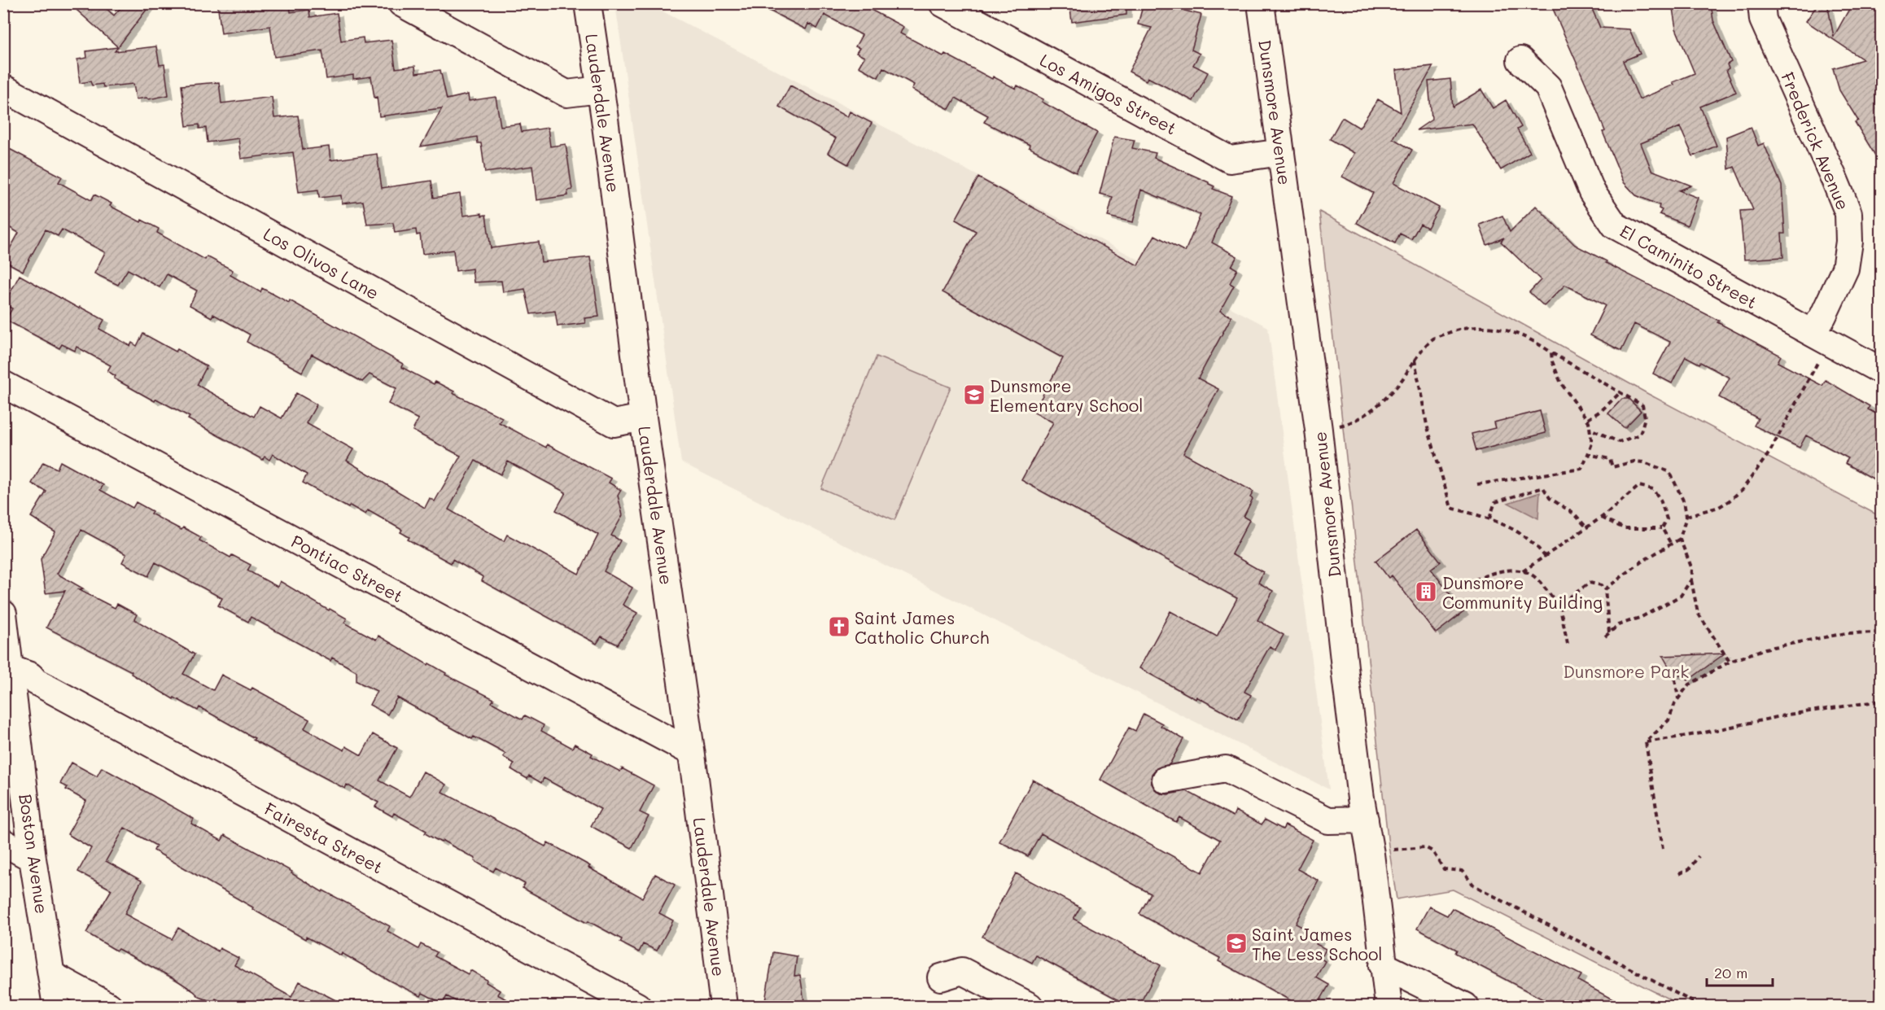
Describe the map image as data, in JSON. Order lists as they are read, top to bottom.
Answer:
{
  "streets": {
    "street": [
      "Los Amigos Street",
      "Dunsmore Avenue",
      "Lauderdale Avenue",
      "Frederick Avenue",
      "Los Olivos Lane",
      "El Caminito Street",
      "Pontiac Street",
      "Fairesta Street",
      "Boston Avenue"
    ]
  },
  "crossings": [
    ["Los Amigos Street", "Dunsmore Avenue"],
    ["Lauderdale Avenue", "Los Olivos Lane"],
    ["Lauderdale Avenue", "Pontiac Street"],
    ["Frederick Avenue", "El Caminito Street"],
    ["Fairesta Street", "Boston Avenue"]
  ],
  "parks": ["Dunsmore Park"],
  "places": {
    "school or university": ["Dunsmore Elementary School", "Saint James The Less School"],
    "building": ["Dunsmore Community Building"],
    "church": ["Saint James Catholic Church"]
  },
  "scale_bar": "20 m"
}
